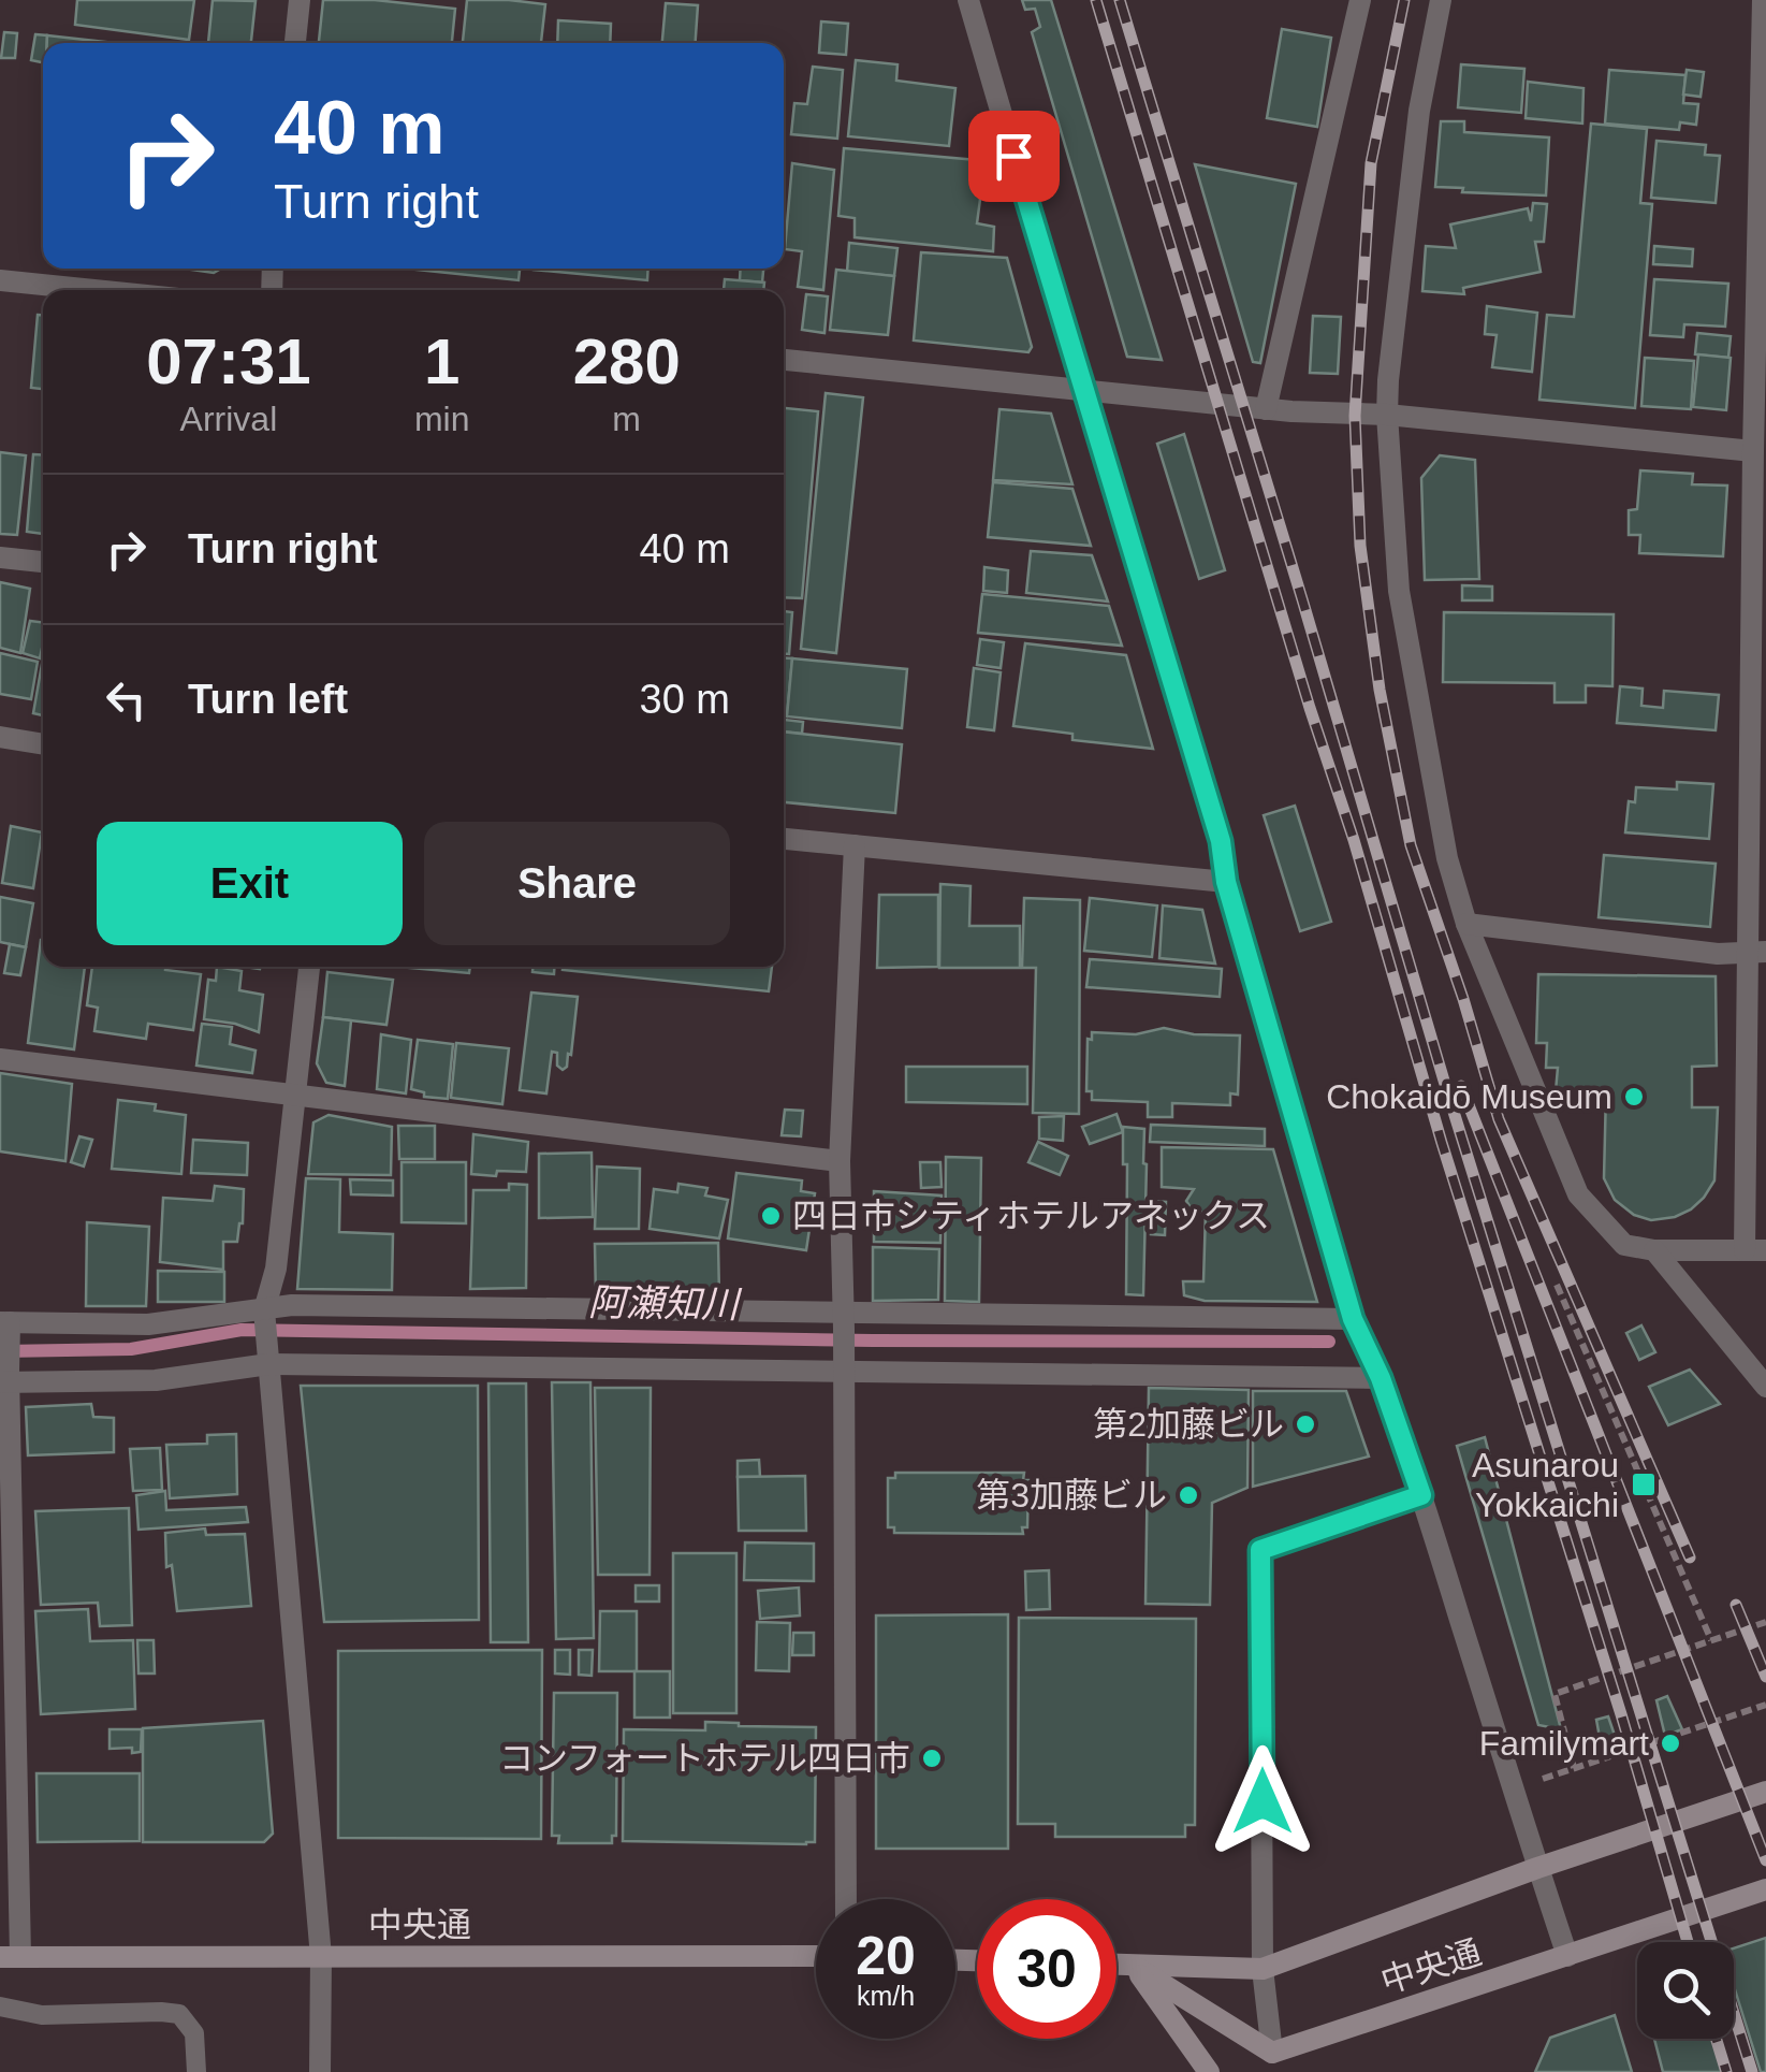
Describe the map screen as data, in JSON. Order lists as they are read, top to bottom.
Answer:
{
  "streets": {
    "street": ["中央通"]
  },
  "water": ["阿瀬知川"],
  "places": {
    "other": [
      "Chokaidō Museum",
      "四日市シティホテルアネックス",
      "第2加藤ビル",
      "第3加藤ビル",
      "Familymart",
      "コンフォートホテル四日市"
    ],
    "transit": ["Asunarou Yokkaichi"]
  },
  "page": {
    "turn": ["40 m", "Turn right"],
    "eta": [
      "07:31",
      "Arrival",
      "1",
      "min",
      "280",
      "m"
    ],
    "list": [
      {
        "name": "Turn right",
        "value": "40 m"
      },
      {
        "name": "Turn left",
        "value": "30 m"
      }
    ],
    "buttons": ["Exit", "Share"],
    "speed": "20 km/h",
    "limit": "30"
  }
}
